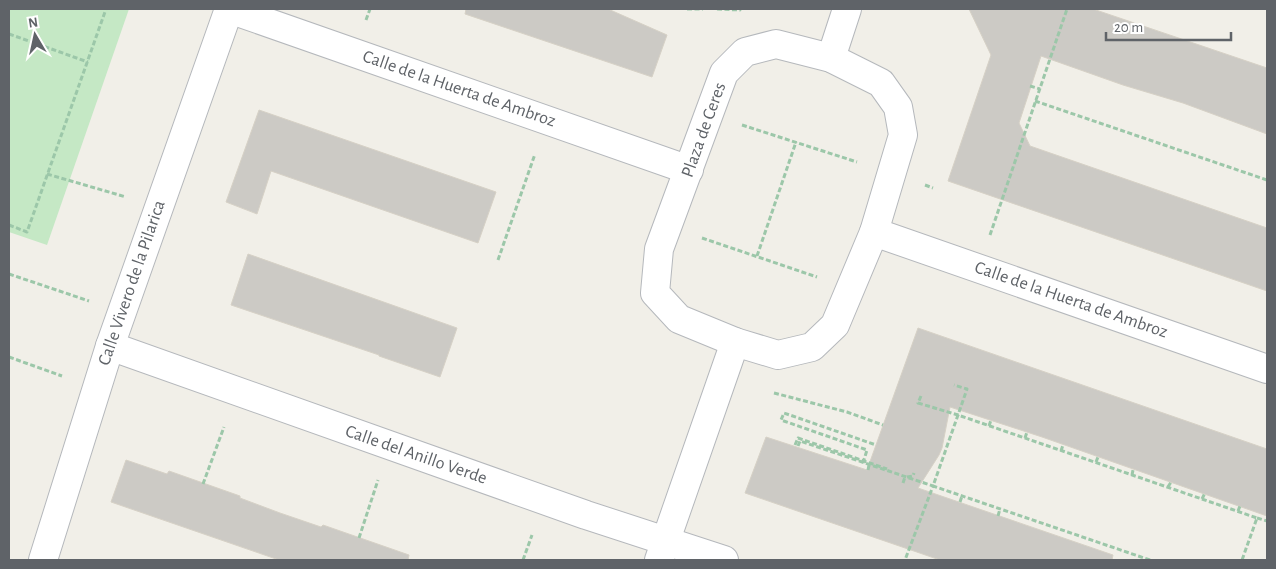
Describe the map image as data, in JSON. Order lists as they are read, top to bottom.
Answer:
{
  "streets": {
    "street": [
      "Calle de la Huerta de Ambroz",
      "Plaza de Ceres",
      "Calle Vivero de la Pilarica",
      "Calle del Anillo Verde"
    ]
  },
  "crossings": [
    ["Calle de la Huerta de Ambroz", "Plaza de Ceres"],
    ["Calle de la Huerta de Ambroz", "Calle Vivero de la Pilarica"],
    ["Calle Vivero de la Pilarica", "Calle del Anillo Verde"]
  ],
  "scale_bar": "20 m",
  "north": "top"
}
